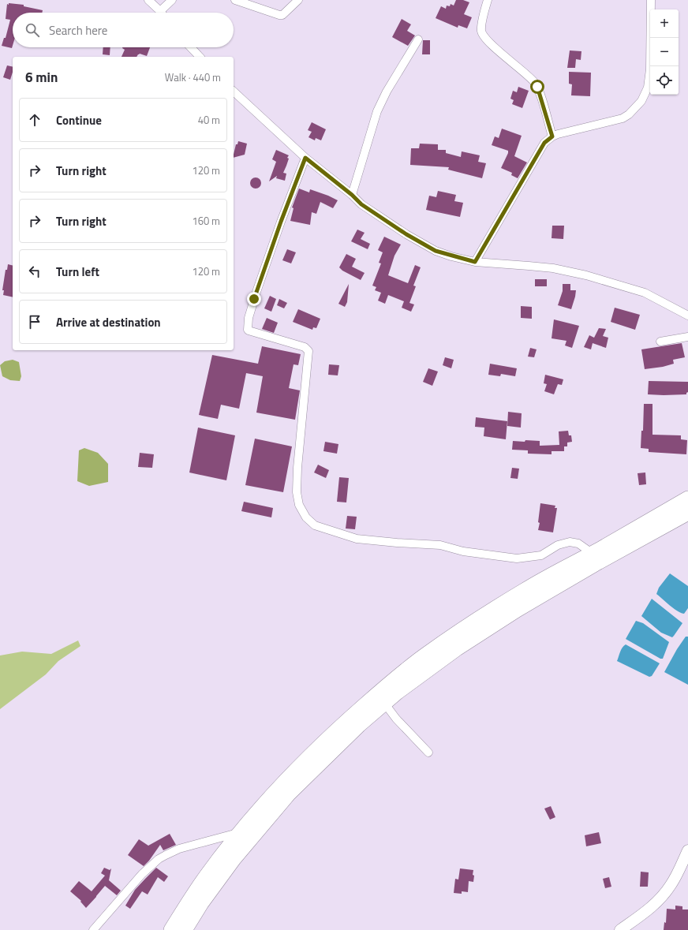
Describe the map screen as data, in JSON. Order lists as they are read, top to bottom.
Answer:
{
  "page": {
    "map_buttons": ["+", "−"],
    "search": "Search here",
    "heading": ["6 min", "Walk · 440 m"],
    "list": [
      ["Continue", "40 m"],
      ["Turn right", "120 m"],
      ["Turn right", "160 m"],
      ["Turn left", "120 m"],
      "Arrive at destination"
    ]
  }
}
